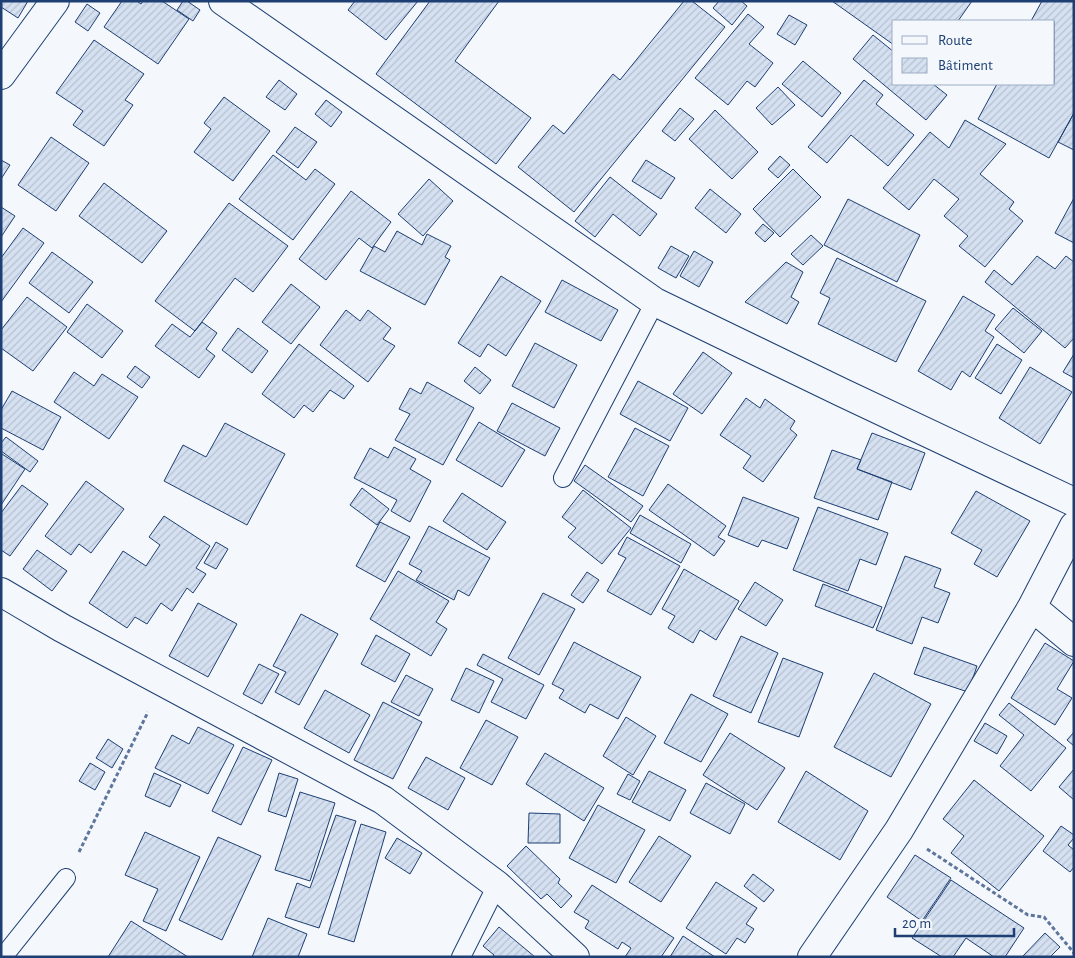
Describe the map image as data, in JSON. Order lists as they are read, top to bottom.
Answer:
{
  "legend": ["Route", "Bâtiment"],
  "scale_bar": "20 m"
}
